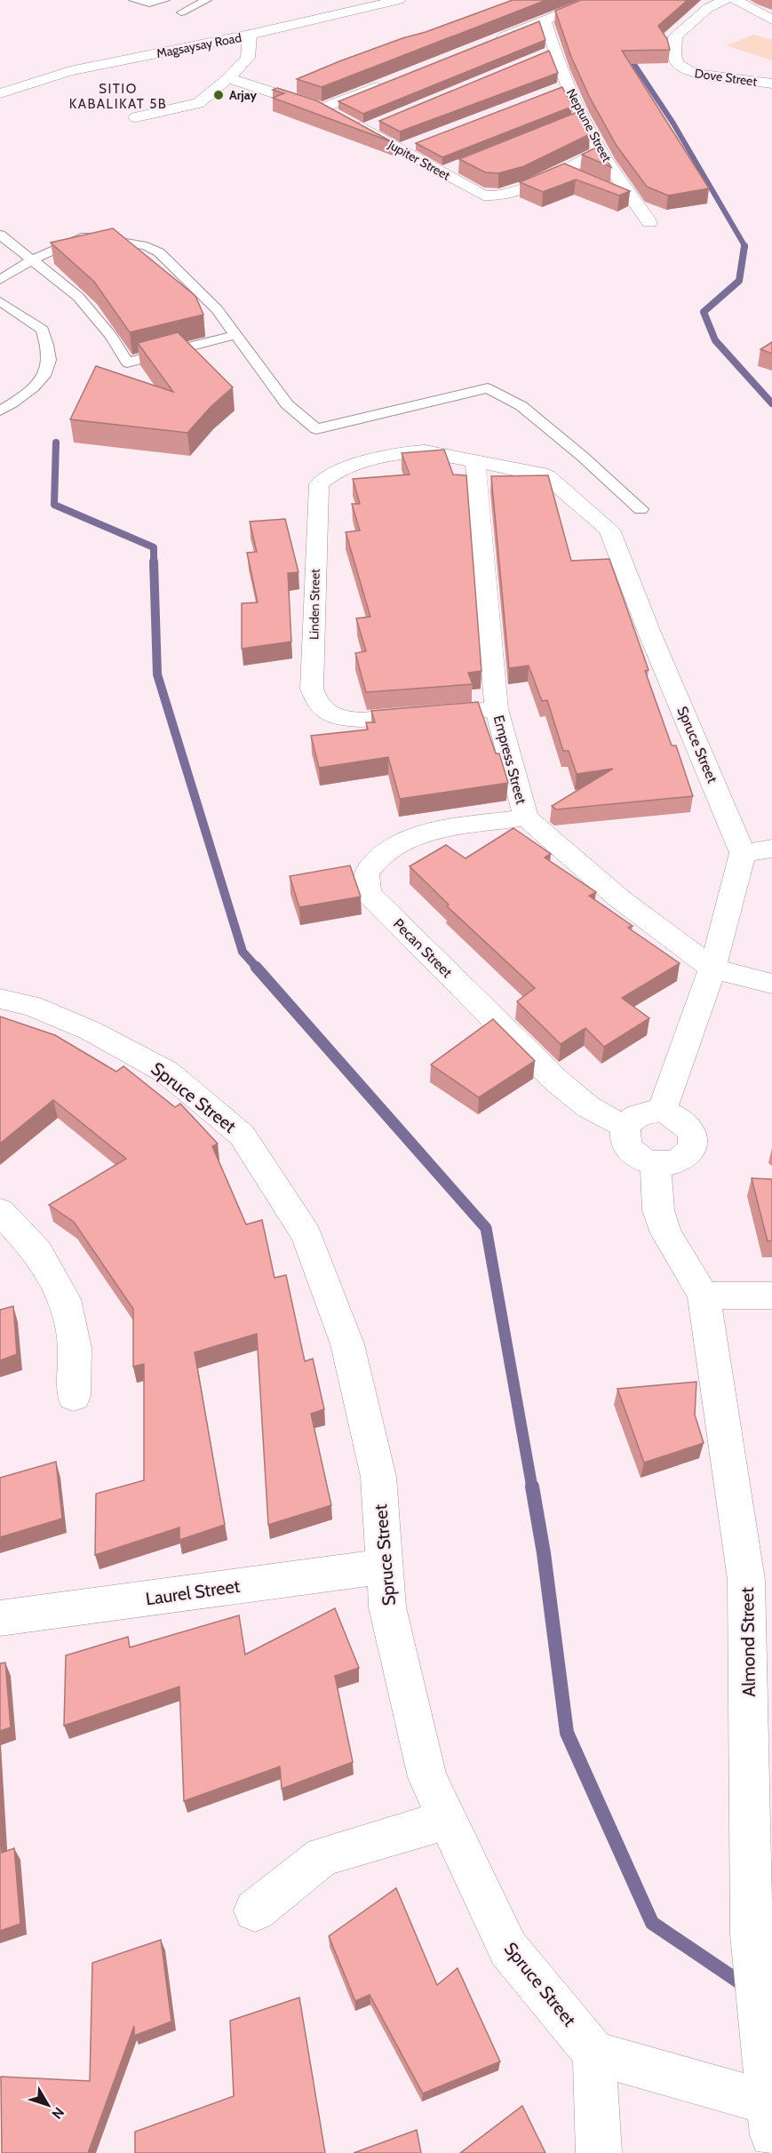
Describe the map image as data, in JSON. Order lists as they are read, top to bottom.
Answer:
{
  "streets": {
    "street": [
      "Magsaysay Road",
      "Dove Street",
      "Neptune Street",
      "Jupiter Street",
      "Linden Street",
      "Spruce Street",
      "Empress Street",
      "Pecan Street",
      "Laurel Street",
      "Almond Street"
    ]
  },
  "crossings": [
    ["Linden Street", "Spruce Street"],
    ["Linden Street", "Empress Street"],
    ["Spruce Street", "Empress Street"],
    ["Spruce Street", "Laurel Street"],
    ["Empress Street", "Pecan Street"],
    ["Pecan Street", "Almond Street"]
  ],
  "districts": ["SITIO KABALIKAT 5B"],
  "places": ["Arjay"],
  "north": "bottom right"
}
